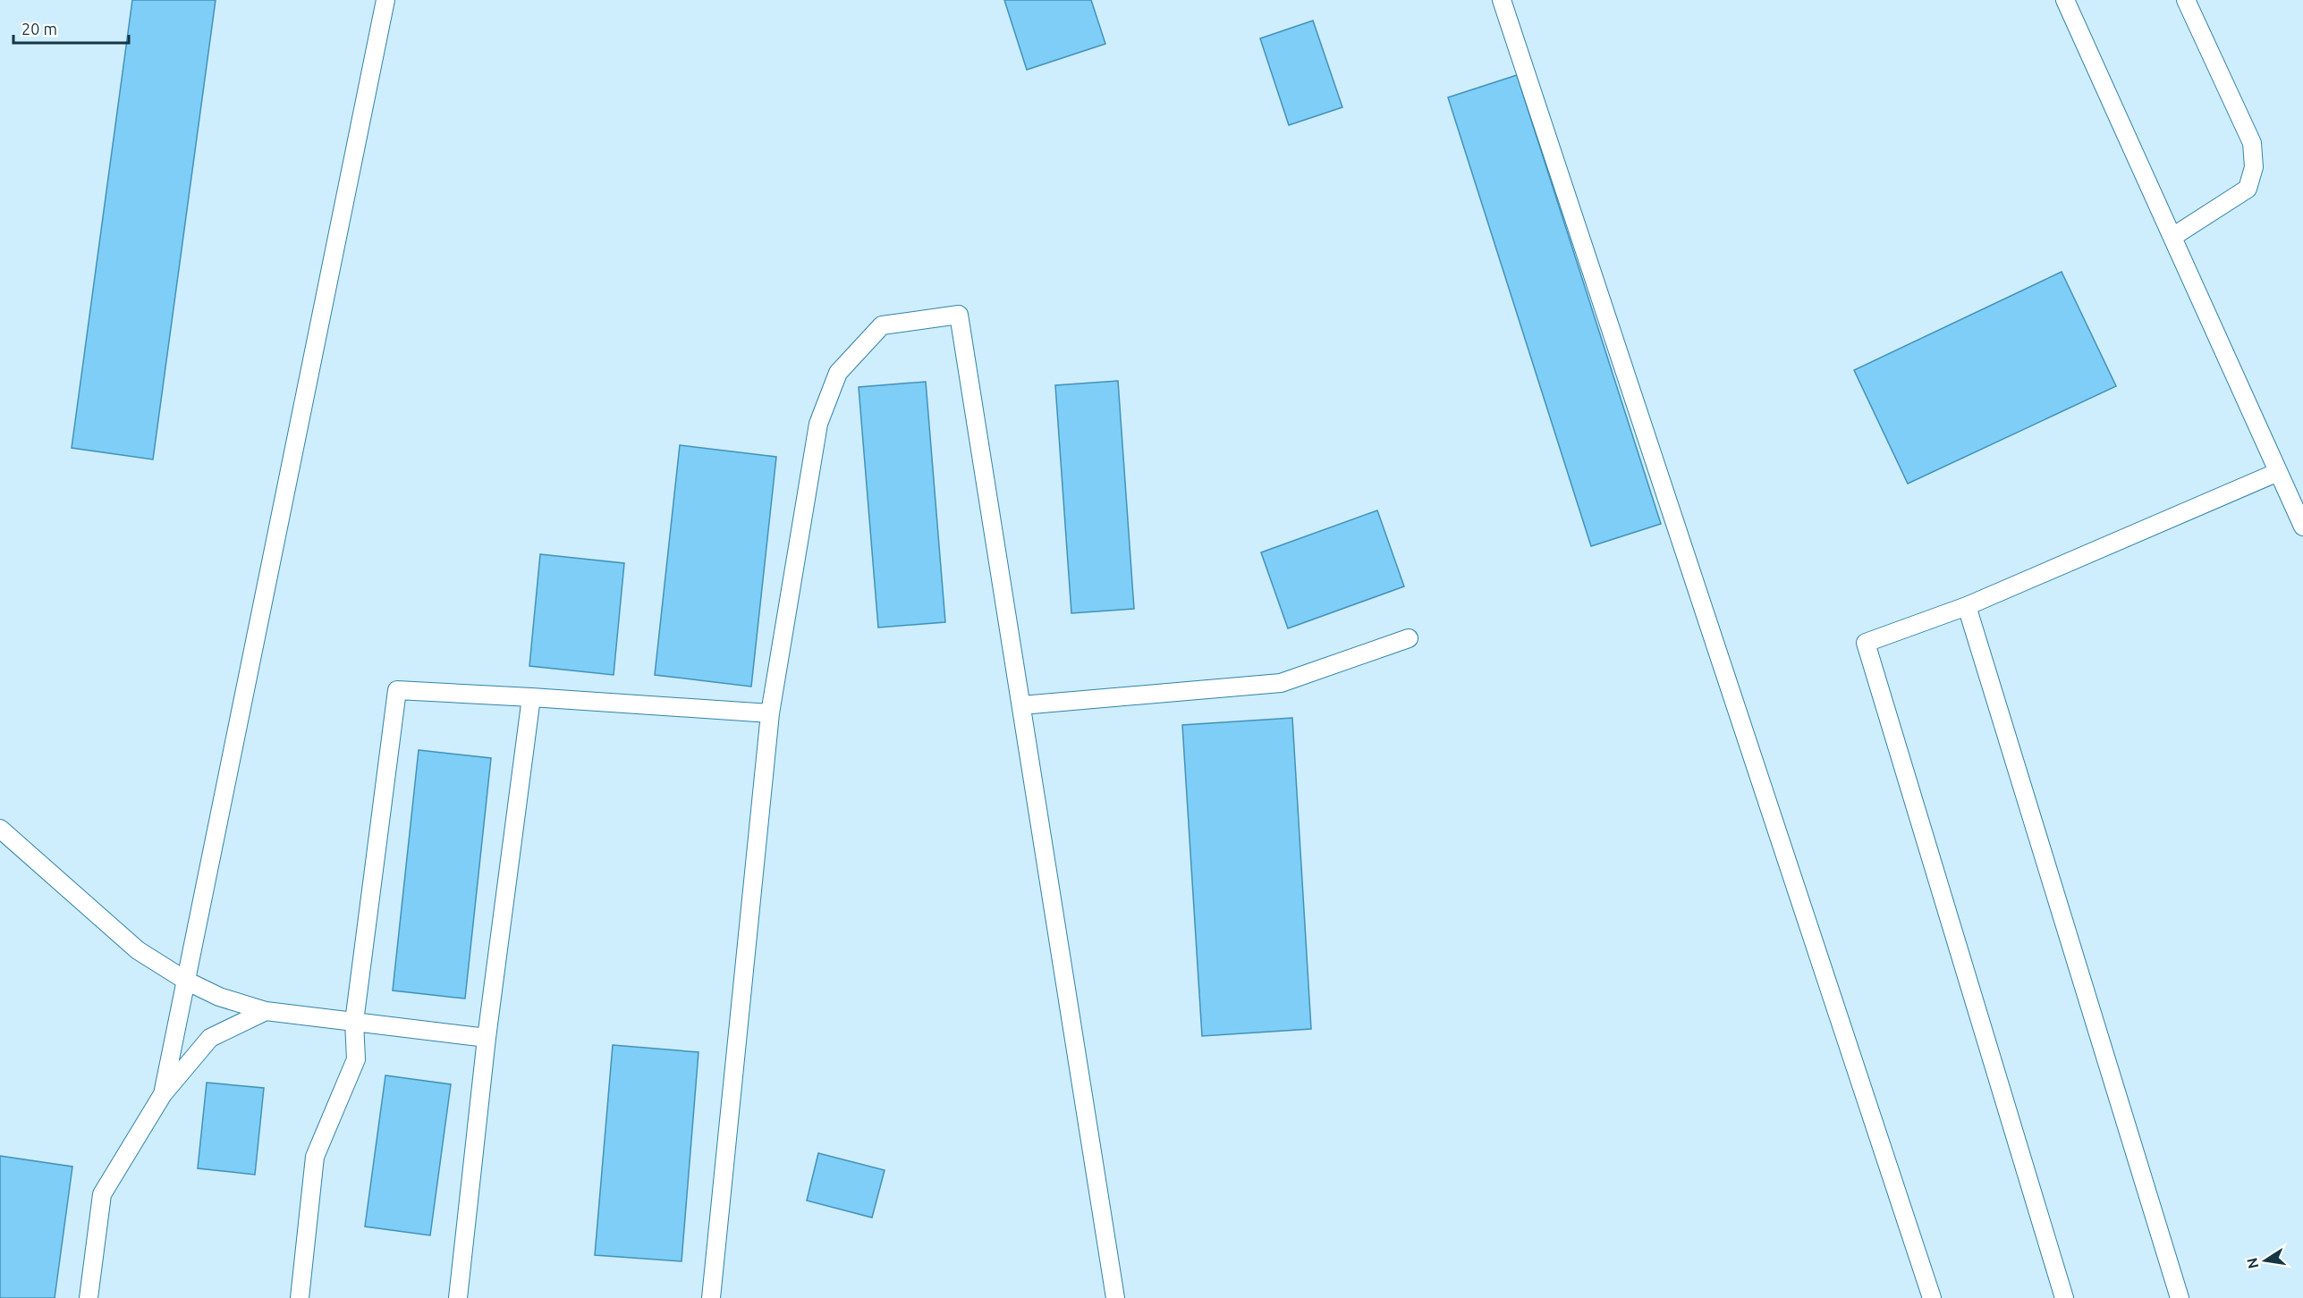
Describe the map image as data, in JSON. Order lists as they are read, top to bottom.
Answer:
{
  "scale_bar": "20 m",
  "north": "left"
}
